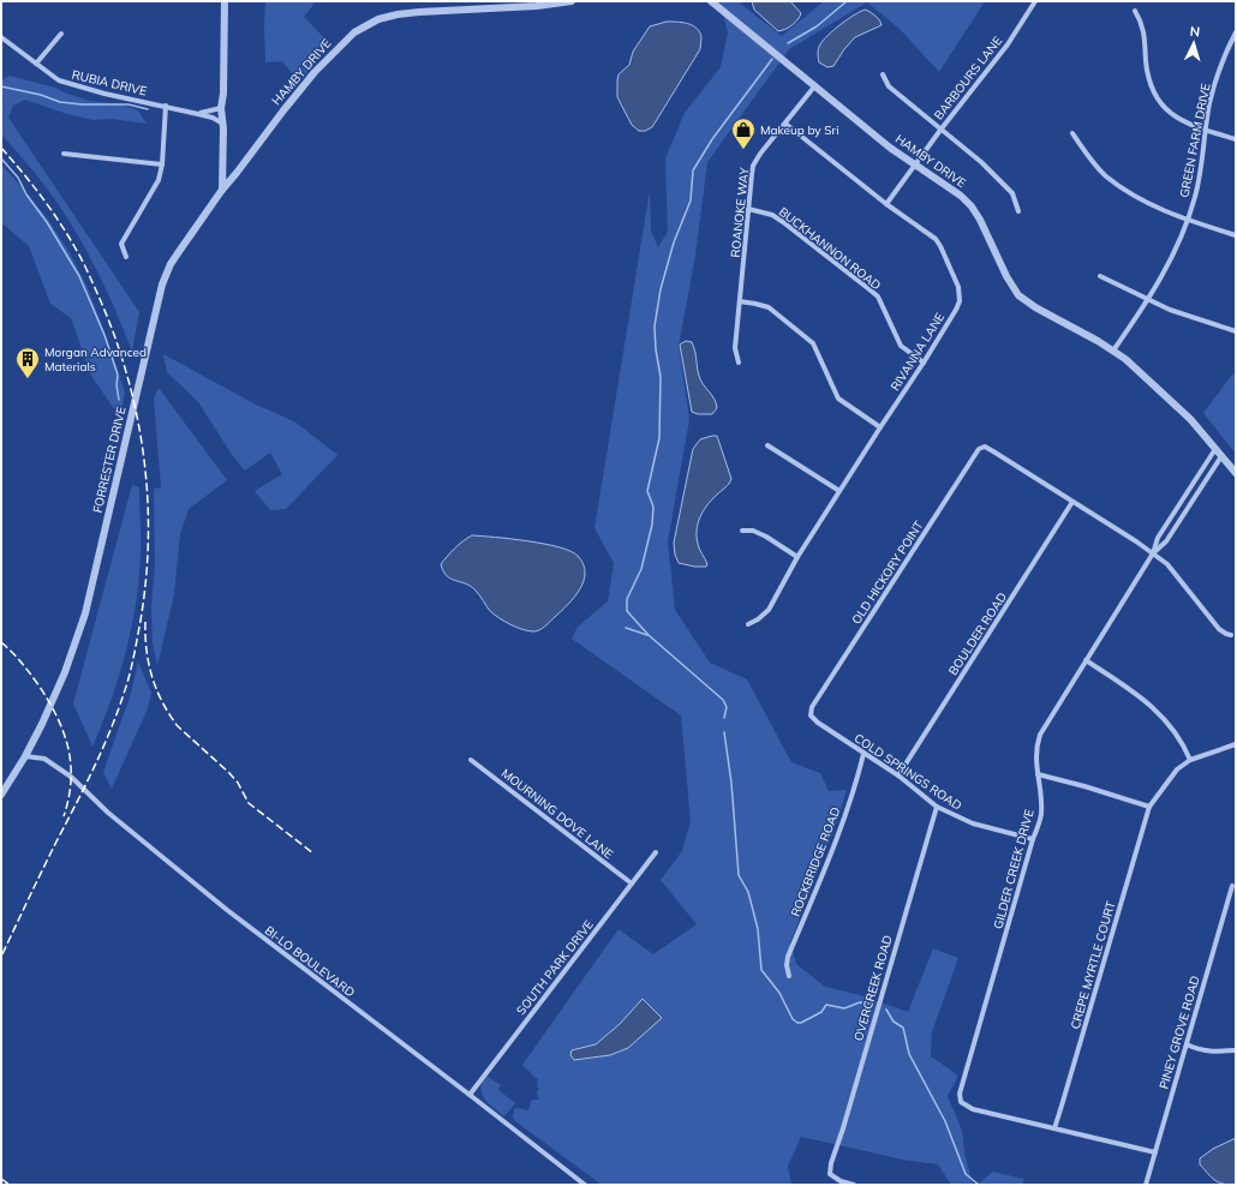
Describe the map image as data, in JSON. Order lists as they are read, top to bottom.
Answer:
{
  "streets": {
    "street": [
      "HAMBY DRIVE",
      "BARBOURS LANE",
      "RUBIA DRIVE",
      "GREEN FARM DRIVE",
      "ROANOKE WAY",
      "BUCKHANNON ROAD",
      "RIVANNA LANE",
      "FORRESTER DRIVE",
      "OLD HICKORY POINT",
      "BOULDER ROAD",
      "COLD SPRINGS ROAD",
      "MOURNING DOVE LANE",
      "ROCKBRIDGE ROAD",
      "GILDER CREEK DRIVE",
      "BI-LO BOULEVARD",
      "CREPE MYRTLE COURT",
      "SOUTH PARK DRIVE",
      "OVERCREEK ROAD",
      "PINEY GROVE ROAD"
    ]
  },
  "crossings": [
    ["HAMBY DRIVE", "BARBOURS LANE"],
    ["HAMBY DRIVE", "GREEN FARM DRIVE"],
    ["HAMBY DRIVE", "ROANOKE WAY"],
    ["HAMBY DRIVE", "FORRESTER DRIVE"],
    ["HAMBY DRIVE", "GILDER CREEK DRIVE"],
    ["BARBOURS LANE", "RIVANNA LANE"],
    ["ROANOKE WAY", "BUCKHANNON ROAD"],
    ["ROANOKE WAY", "RIVANNA LANE"],
    ["BUCKHANNON ROAD", "RIVANNA LANE"],
    ["FORRESTER DRIVE", "BI-LO BOULEVARD"],
    ["OLD HICKORY POINT", "BOULDER ROAD"],
    ["OLD HICKORY POINT", "COLD SPRINGS ROAD"],
    ["BOULDER ROAD", "COLD SPRINGS ROAD"],
    ["COLD SPRINGS ROAD", "ROCKBRIDGE ROAD"],
    ["COLD SPRINGS ROAD", "GILDER CREEK DRIVE"],
    ["COLD SPRINGS ROAD", "OVERCREEK ROAD"],
    ["MOURNING DOVE LANE", "SOUTH PARK DRIVE"],
    ["GILDER CREEK DRIVE", "CREPE MYRTLE COURT"],
    ["BI-LO BOULEVARD", "SOUTH PARK DRIVE"]
  ],
  "places": {
    "shop": ["Makeup by Sri"],
    "building": ["Morgan Advanced Materials"]
  },
  "north": "top"
}
